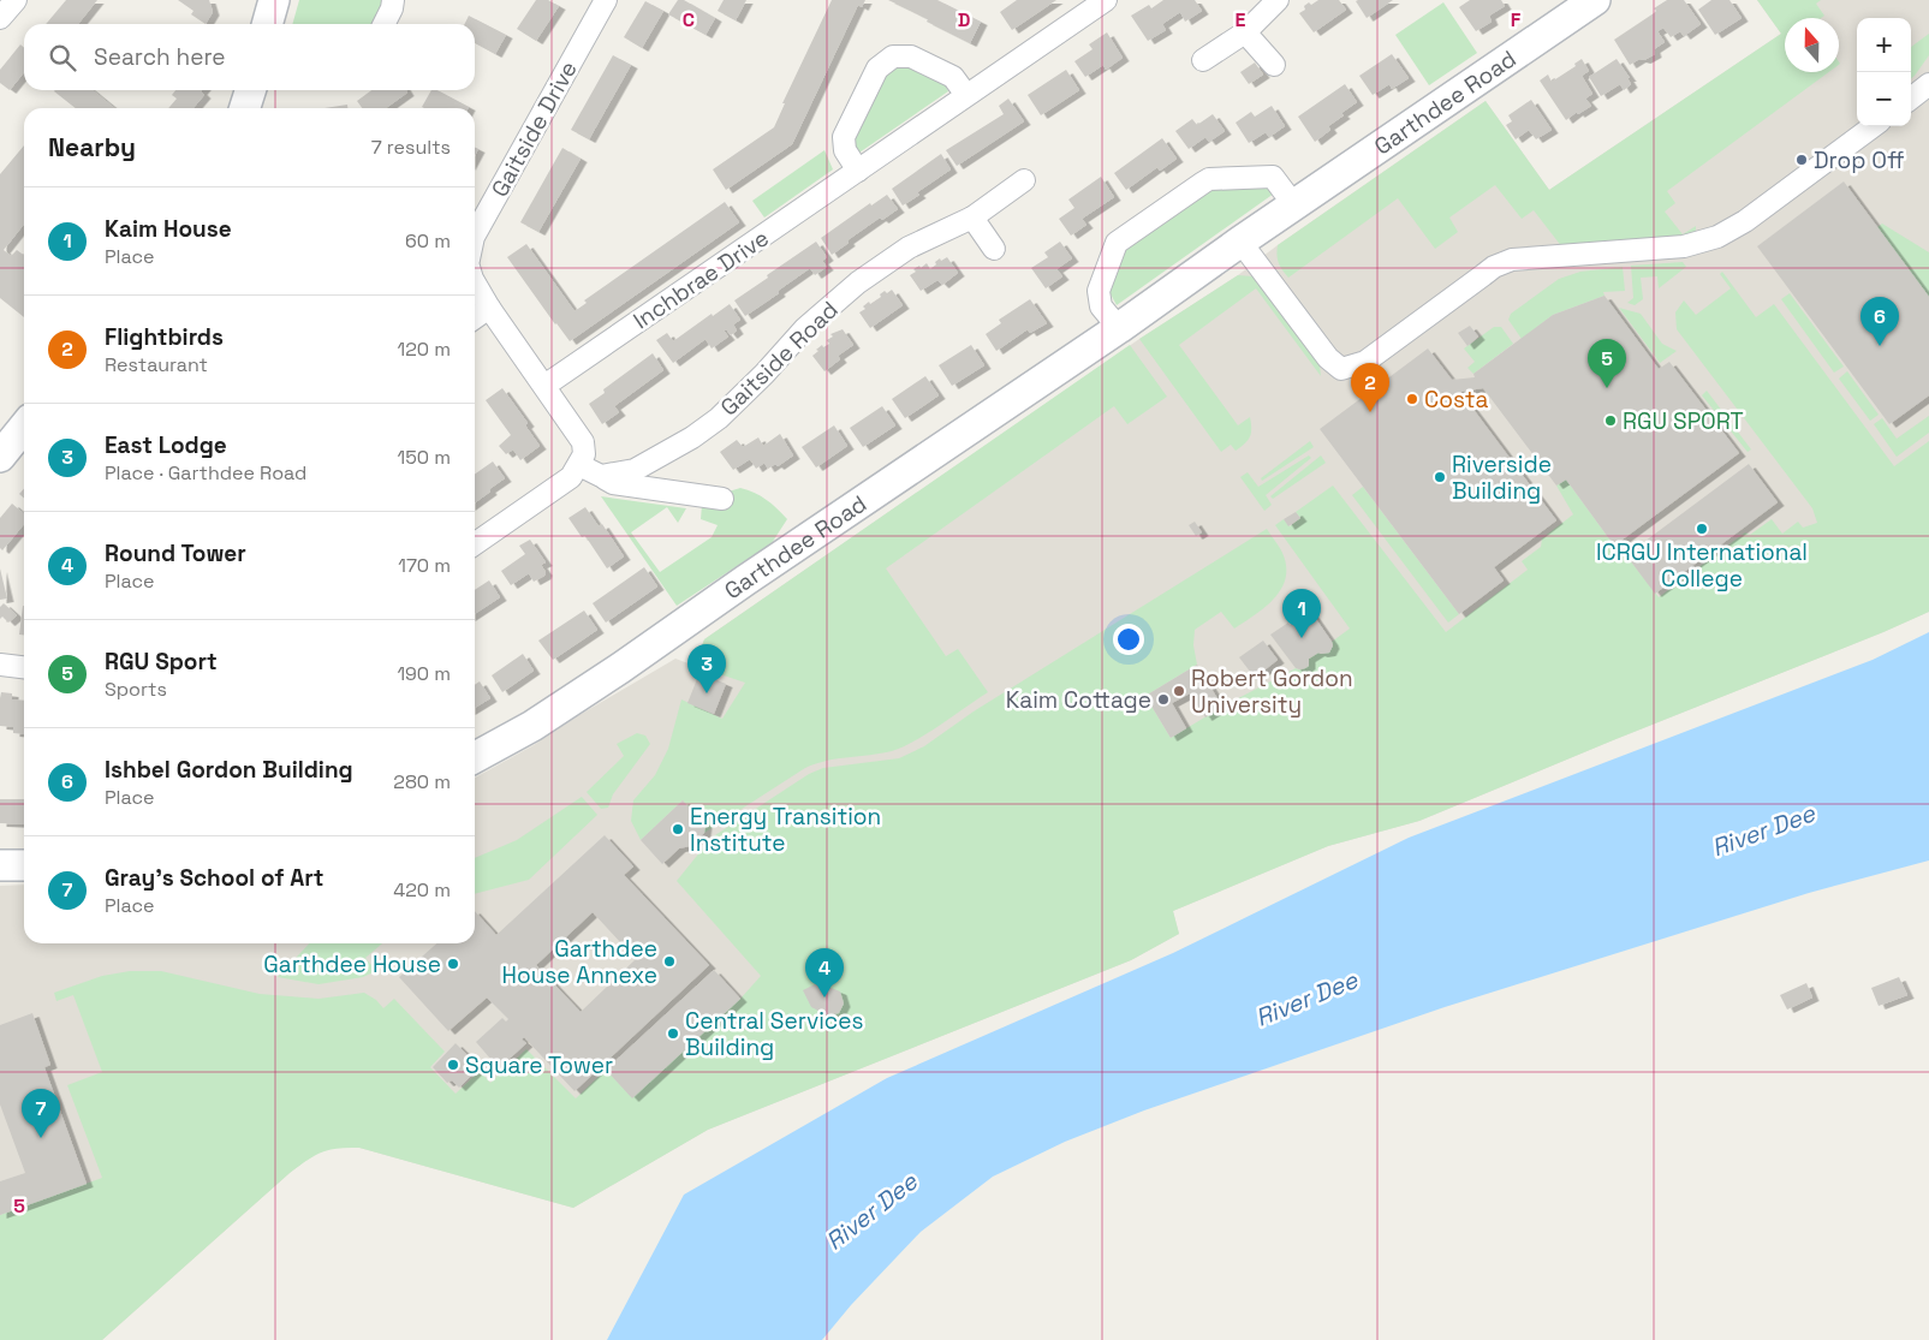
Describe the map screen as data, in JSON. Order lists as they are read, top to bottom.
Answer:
{
  "streets": {
    "street": [
      "Garthdee Road",
      "Gaitside Drive",
      "Inchbrae Drive",
      "Gaitside Road"
    ]
  },
  "water": ["River Dee"],
  "places": [
    "Drop Off",
    "Costa",
    "RGU SPORT",
    "Riverside Building",
    "ICRGU International College",
    "Robert Gordon University",
    "Kaim Cottage",
    "Energy Transition Institute",
    "Garthdee House Annexe",
    "Garthdee House",
    "Central Services Building",
    "Square Tower"
  ],
  "north": "top",
  "page": {
    "map_buttons": ["+", "−"],
    "search": "Search here",
    "heading": ["Nearby", "7 results"],
    "list": [
      {
        "mark": "1",
        "name": "Kaim House",
        "note": "Place",
        "value": "60 m"
      },
      {
        "mark": "2",
        "name": "Flightbirds",
        "note": "Restaurant",
        "value": "120 m"
      },
      {
        "mark": "3",
        "name": "East Lodge",
        "note": "Place · Garthdee Road",
        "value": "150 m"
      },
      {
        "mark": "4",
        "name": "Round Tower",
        "note": "Place",
        "value": "170 m"
      },
      {
        "mark": "5",
        "name": "RGU Sport",
        "note": "Sports",
        "value": "190 m"
      },
      {
        "mark": "6",
        "name": "Ishbel Gordon Building",
        "note": "Place",
        "value": "280 m"
      },
      {
        "mark": "7",
        "name": "Gray's School of Art",
        "note": "Place",
        "value": "420 m"
      }
    ],
    "pins": [
      "6",
      "5",
      "2",
      "1",
      "3",
      "4",
      "7"
    ]
  },
  "grid": {
    "columns": [
      "C",
      "D",
      "E",
      "F"
    ],
    "rows": ["5"]
  }
}
